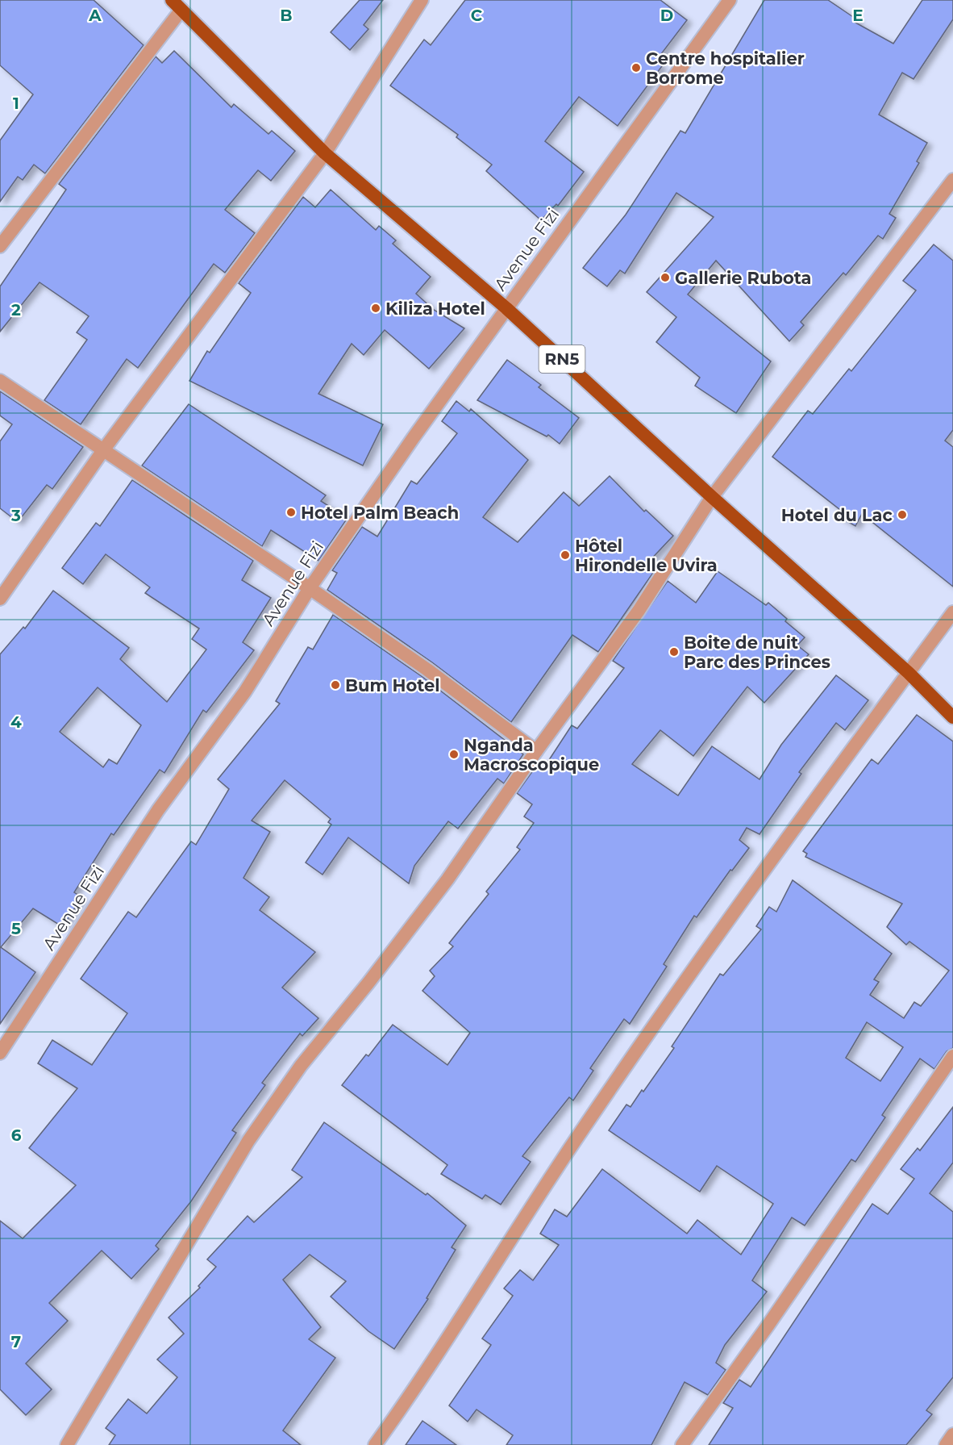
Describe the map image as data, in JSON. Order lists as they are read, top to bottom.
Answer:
{
  "streets": {
    "highway": ["RN5"],
    "street": ["Avenue Fizi"]
  },
  "crossings": [
    ["Avenue Fizi", "RN5"]
  ],
  "places": [
    "Centre hospitalier Borrome",
    "Gallerie Rubota",
    "Kiliza Hotel",
    "Hotel Palm Beach",
    "Hotel du Lac",
    "Hôtel Hirondelle Uvira",
    "Boite de nuit Parc des Princes",
    "Bum Hotel",
    "Nganda Macroscopique"
  ],
  "grid": {
    "columns": [
      "A",
      "B",
      "C",
      "D",
      "E"
    ],
    "rows": [
      "1",
      "2",
      "3",
      "4",
      "5",
      "6",
      "7"
    ]
  }
}
